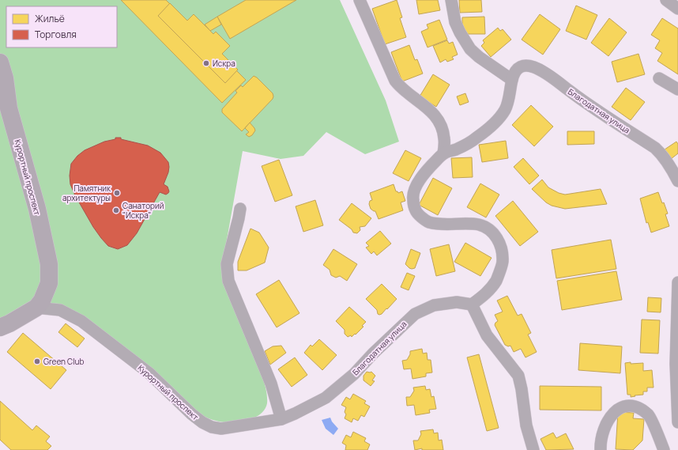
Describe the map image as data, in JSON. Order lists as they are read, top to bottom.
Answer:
{
  "streets": {
    "street": ["Благодатная улица", "Курортный проспект"]
  },
  "crossings": [
    ["Благодатная улица", "Курортный проспект"]
  ],
  "places": [
    "Искра",
    "Памятник архитектуры",
    "Санаторий \"Искра\"",
    "Green Club"
  ],
  "legend": ["Жильё", "Торговля"]
}
